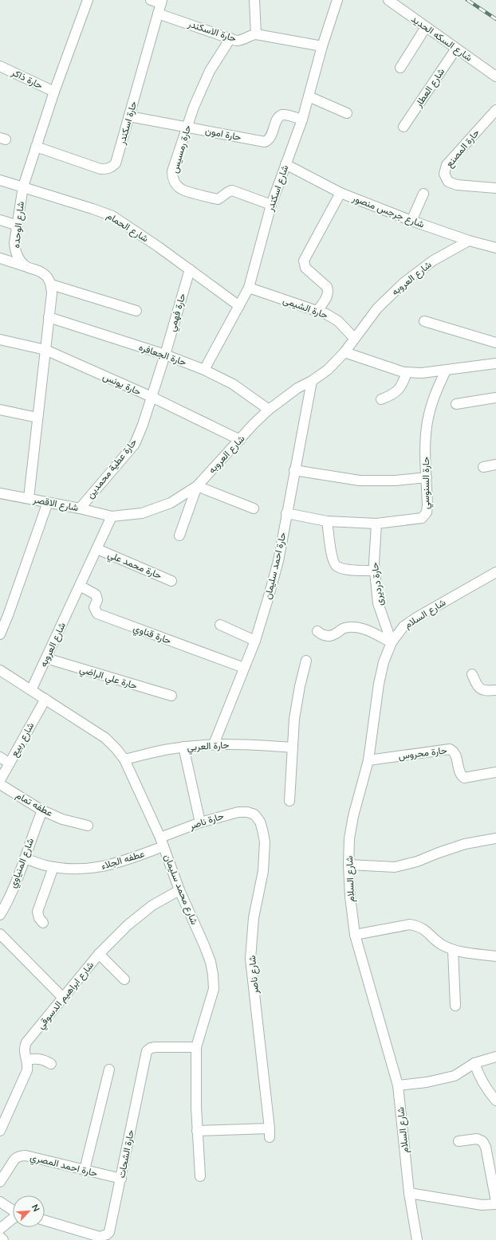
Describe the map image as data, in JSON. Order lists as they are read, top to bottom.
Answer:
{
  "streets": {
    "street": [
      "حارة الاسكندر",
      "شارع السكه الحديد",
      "حارة ذاكر",
      "شارع العطار",
      "حارة اسكندر",
      "حارة امون",
      "حارة المصنع",
      "حارة رمسيس",
      "شارع اسكندر",
      "شارع جرجس منصور",
      "شارع الوحده",
      "شارع الحمام",
      "شارع العروبه",
      "حارة الشيمى",
      "حارة فهمي",
      "حارة الجعافره",
      "حارة يونس",
      "حارة عطية محمدين",
      "حارة السنوسي",
      "شارع الاقصر",
      "حارة محمد علي",
      "حارة احمد سليمان",
      "حارة درديرى",
      "شارع السلام",
      "حارة قناوي",
      "حارة علي الراضي",
      "شارع ربيع",
      "حارة العربي",
      "حارة محروس",
      "عطفه تمام",
      "حارة ناصر",
      "عطفه الجلاء",
      "شارع المنياوي",
      "شارع محمد سليمان",
      "شارع ناصر",
      "شارع ابراهيم الدسوقي",
      "حارة الشحات",
      "حارة احمد المصري"
    ]
  },
  "crossings": [
    ["حارة الاسكندر", "حارة اسكندر"],
    ["حارة الاسكندر", "حارة رمسيس"],
    ["شارع السكه الحديد", "شارع العطار"],
    ["حارة ذاكر", "شارع الوحده"],
    ["حارة اسكندر", "حارة امون"],
    ["حارة اسكندر", "شارع الوحده"],
    ["حارة امون", "حارة رمسيس"],
    ["حارة امون", "شارع اسكندر"],
    ["حارة رمسيس", "شارع اسكندر"],
    ["شارع اسكندر", "شارع جرجس منصور"],
    ["شارع اسكندر", "شارع الحمام"],
    ["شارع اسكندر", "حارة الشيمى"],
    ["شارع اسكندر", "حارة الجعافره"],
    ["شارع جرجس منصور", "شارع العروبه"],
    ["شارع الوحده", "شارع الحمام"],
    ["شارع الحمام", "حارة فهمي"],
    ["شارع العروبه", "حارة الشيمى"],
    ["شارع العروبه", "حارة الجعافره"],
    ["شارع العروبه", "حارة يونس"],
    ["شارع العروبه", "شارع الاقصر"],
    ["شارع العروبه", "حارة محمد علي"],
    ["شارع العروبه", "حارة احمد سليمان"],
    ["شارع العروبه", "حارة قناوي"],
    ["شارع العروبه", "حارة علي الراضي"],
    ["شارع العروبه", "شارع محمد سليمان"],
    ["حارة فهمي", "حارة الجعافره"],
    ["حارة فهمي", "حارة عطية محمدين"],
    ["حارة الجعافره", "حارة عطية محمدين"],
    ["حارة يونس", "حارة عطية محمدين"],
    ["حارة عطية محمدين", "شارع الاقصر"],
    ["حارة السنوسي", "حارة احمد سليمان"],
    ["حارة السنوسي", "حارة درديرى"],
    ["حارة احمد سليمان", "حارة قناوي"],
    ["حارة احمد سليمان", "حارة العربي"],
    ["حارة درديرى", "شارع السلام"],
    ["شارع السلام", "حارة محروس"],
    ["شارع ربيع", "شارع محمد سليمان"],
    ["حارة العربي", "شارع محمد سليمان"],
    ["عطفه تمام", "شارع المنياوي"],
    ["حارة ناصر", "عطفه الجلاء"],
    ["حارة ناصر", "شارع محمد سليمان"],
    ["حارة ناصر", "شارع ناصر"],
    ["عطفه الجلاء", "شارع المنياوي"],
    ["عطفه الجلاء", "شارع محمد سليمان"],
    ["شارع محمد سليمان", "شارع ناصر"],
    ["شارع محمد سليمان", "شارع ابراهيم الدسوقي"],
    ["شارع محمد سليمان", "حارة الشحات"],
    ["حارة الشحات", "حارة احمد المصري"]
  ],
  "north": "top right"
}
